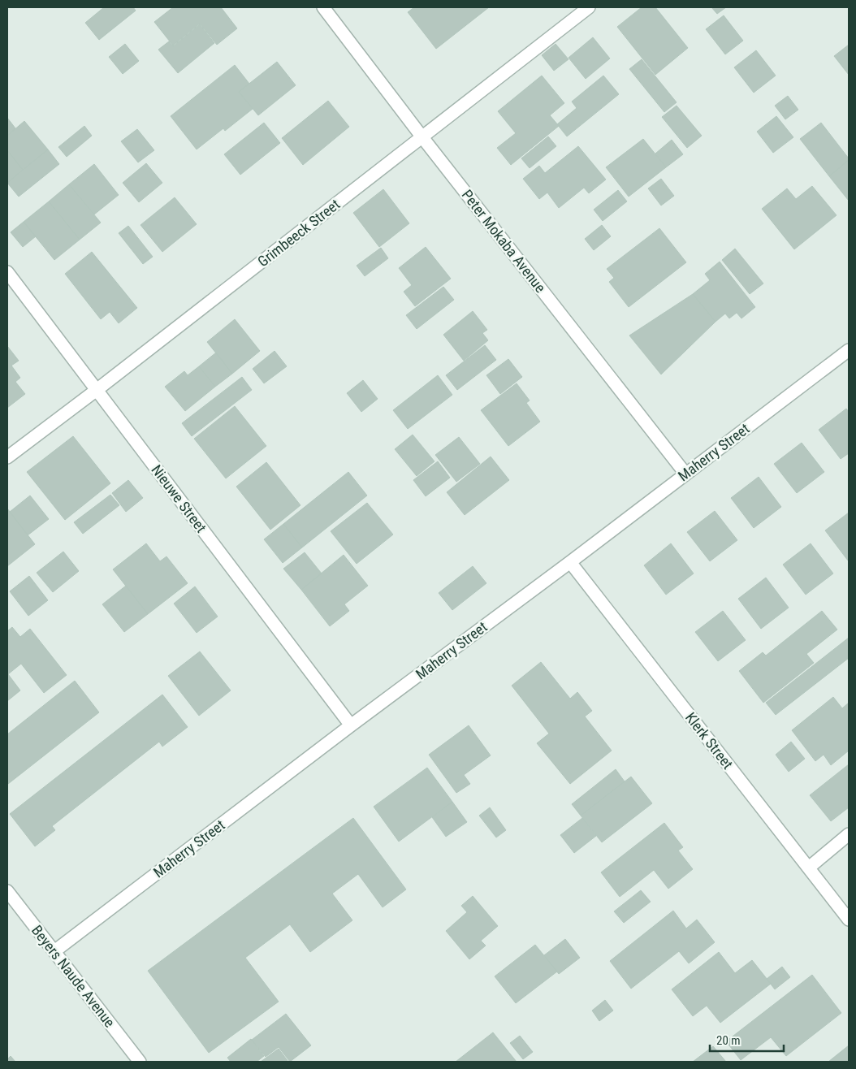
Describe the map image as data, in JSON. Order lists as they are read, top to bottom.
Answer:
{
  "streets": {
    "street": [
      "Grimbeeck Street",
      "Peter Mokaba Avenue",
      "Maherry Street",
      "Nieuwe Street",
      "Klerk Street",
      "Beyers Naude Avenue"
    ]
  },
  "crossings": [
    ["Grimbeeck Street", "Peter Mokaba Avenue"],
    ["Grimbeeck Street", "Nieuwe Street"],
    ["Peter Mokaba Avenue", "Maherry Street"],
    ["Maherry Street", "Nieuwe Street"],
    ["Maherry Street", "Klerk Street"],
    ["Maherry Street", "Beyers Naude Avenue"]
  ],
  "scale_bar": "20 m"
}
